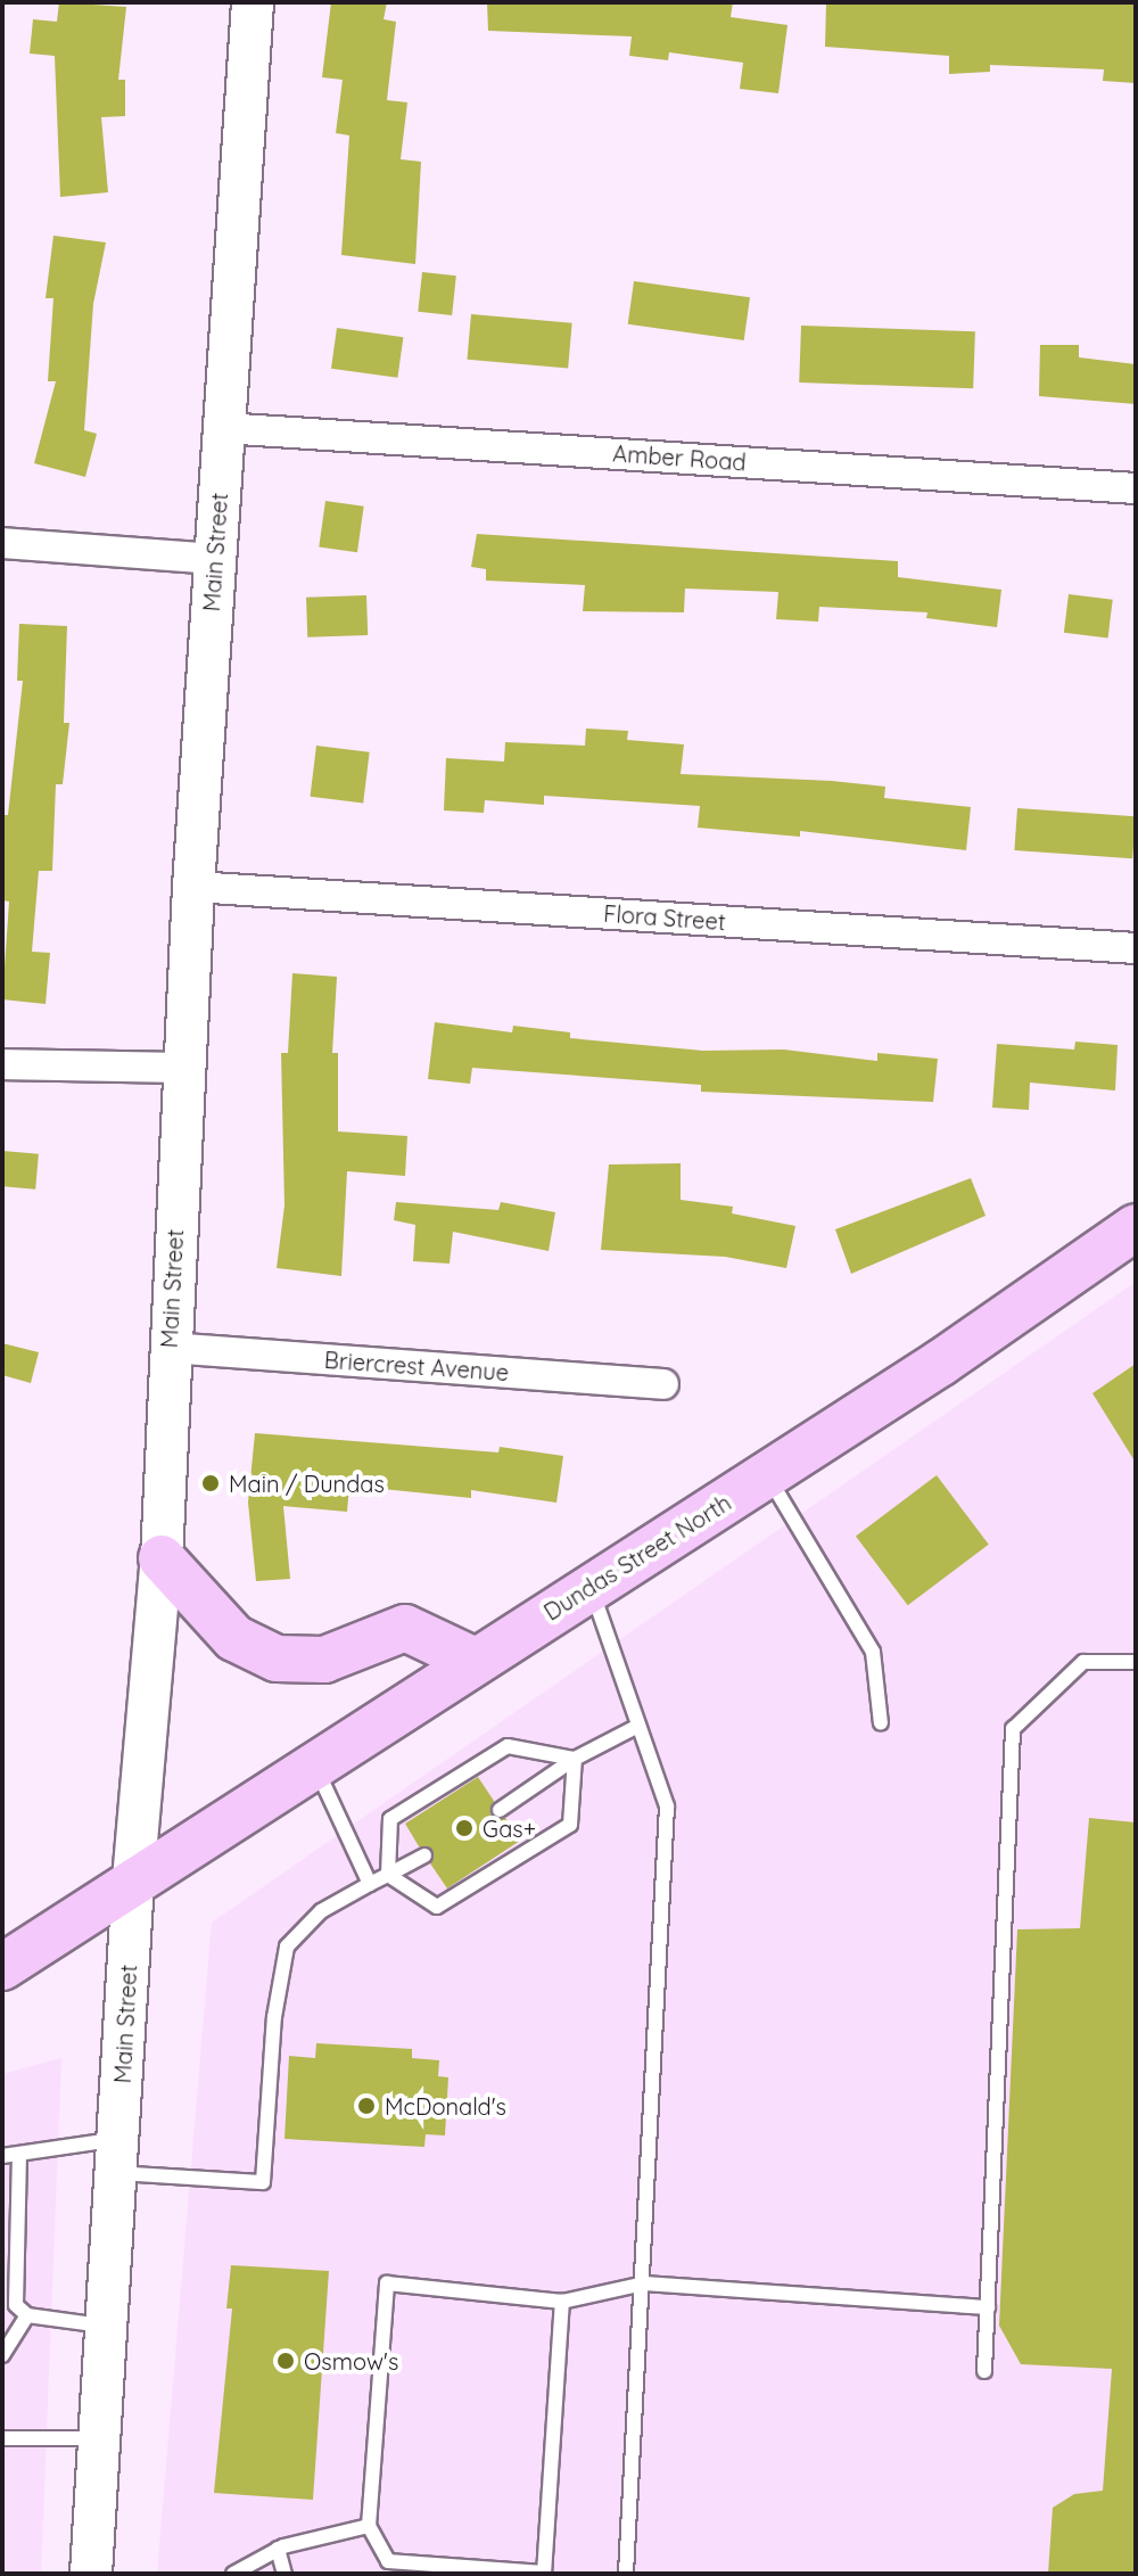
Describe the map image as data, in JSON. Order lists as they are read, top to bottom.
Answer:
{
  "streets": {
    "main road": ["Main Street", "Dundas Street North"],
    "street": ["Amber Road", "Flora Street", "Briercrest Avenue"]
  },
  "crossings": [
    ["Amber Road", "Main Street"],
    ["Main Street", "Flora Street"],
    ["Main Street", "Briercrest Avenue"],
    ["Main Street", "Dundas Street North"]
  ],
  "places": [
    "Main / Dundas",
    "Gas+",
    "McDonald's",
    "Osmow's"
  ]
}
